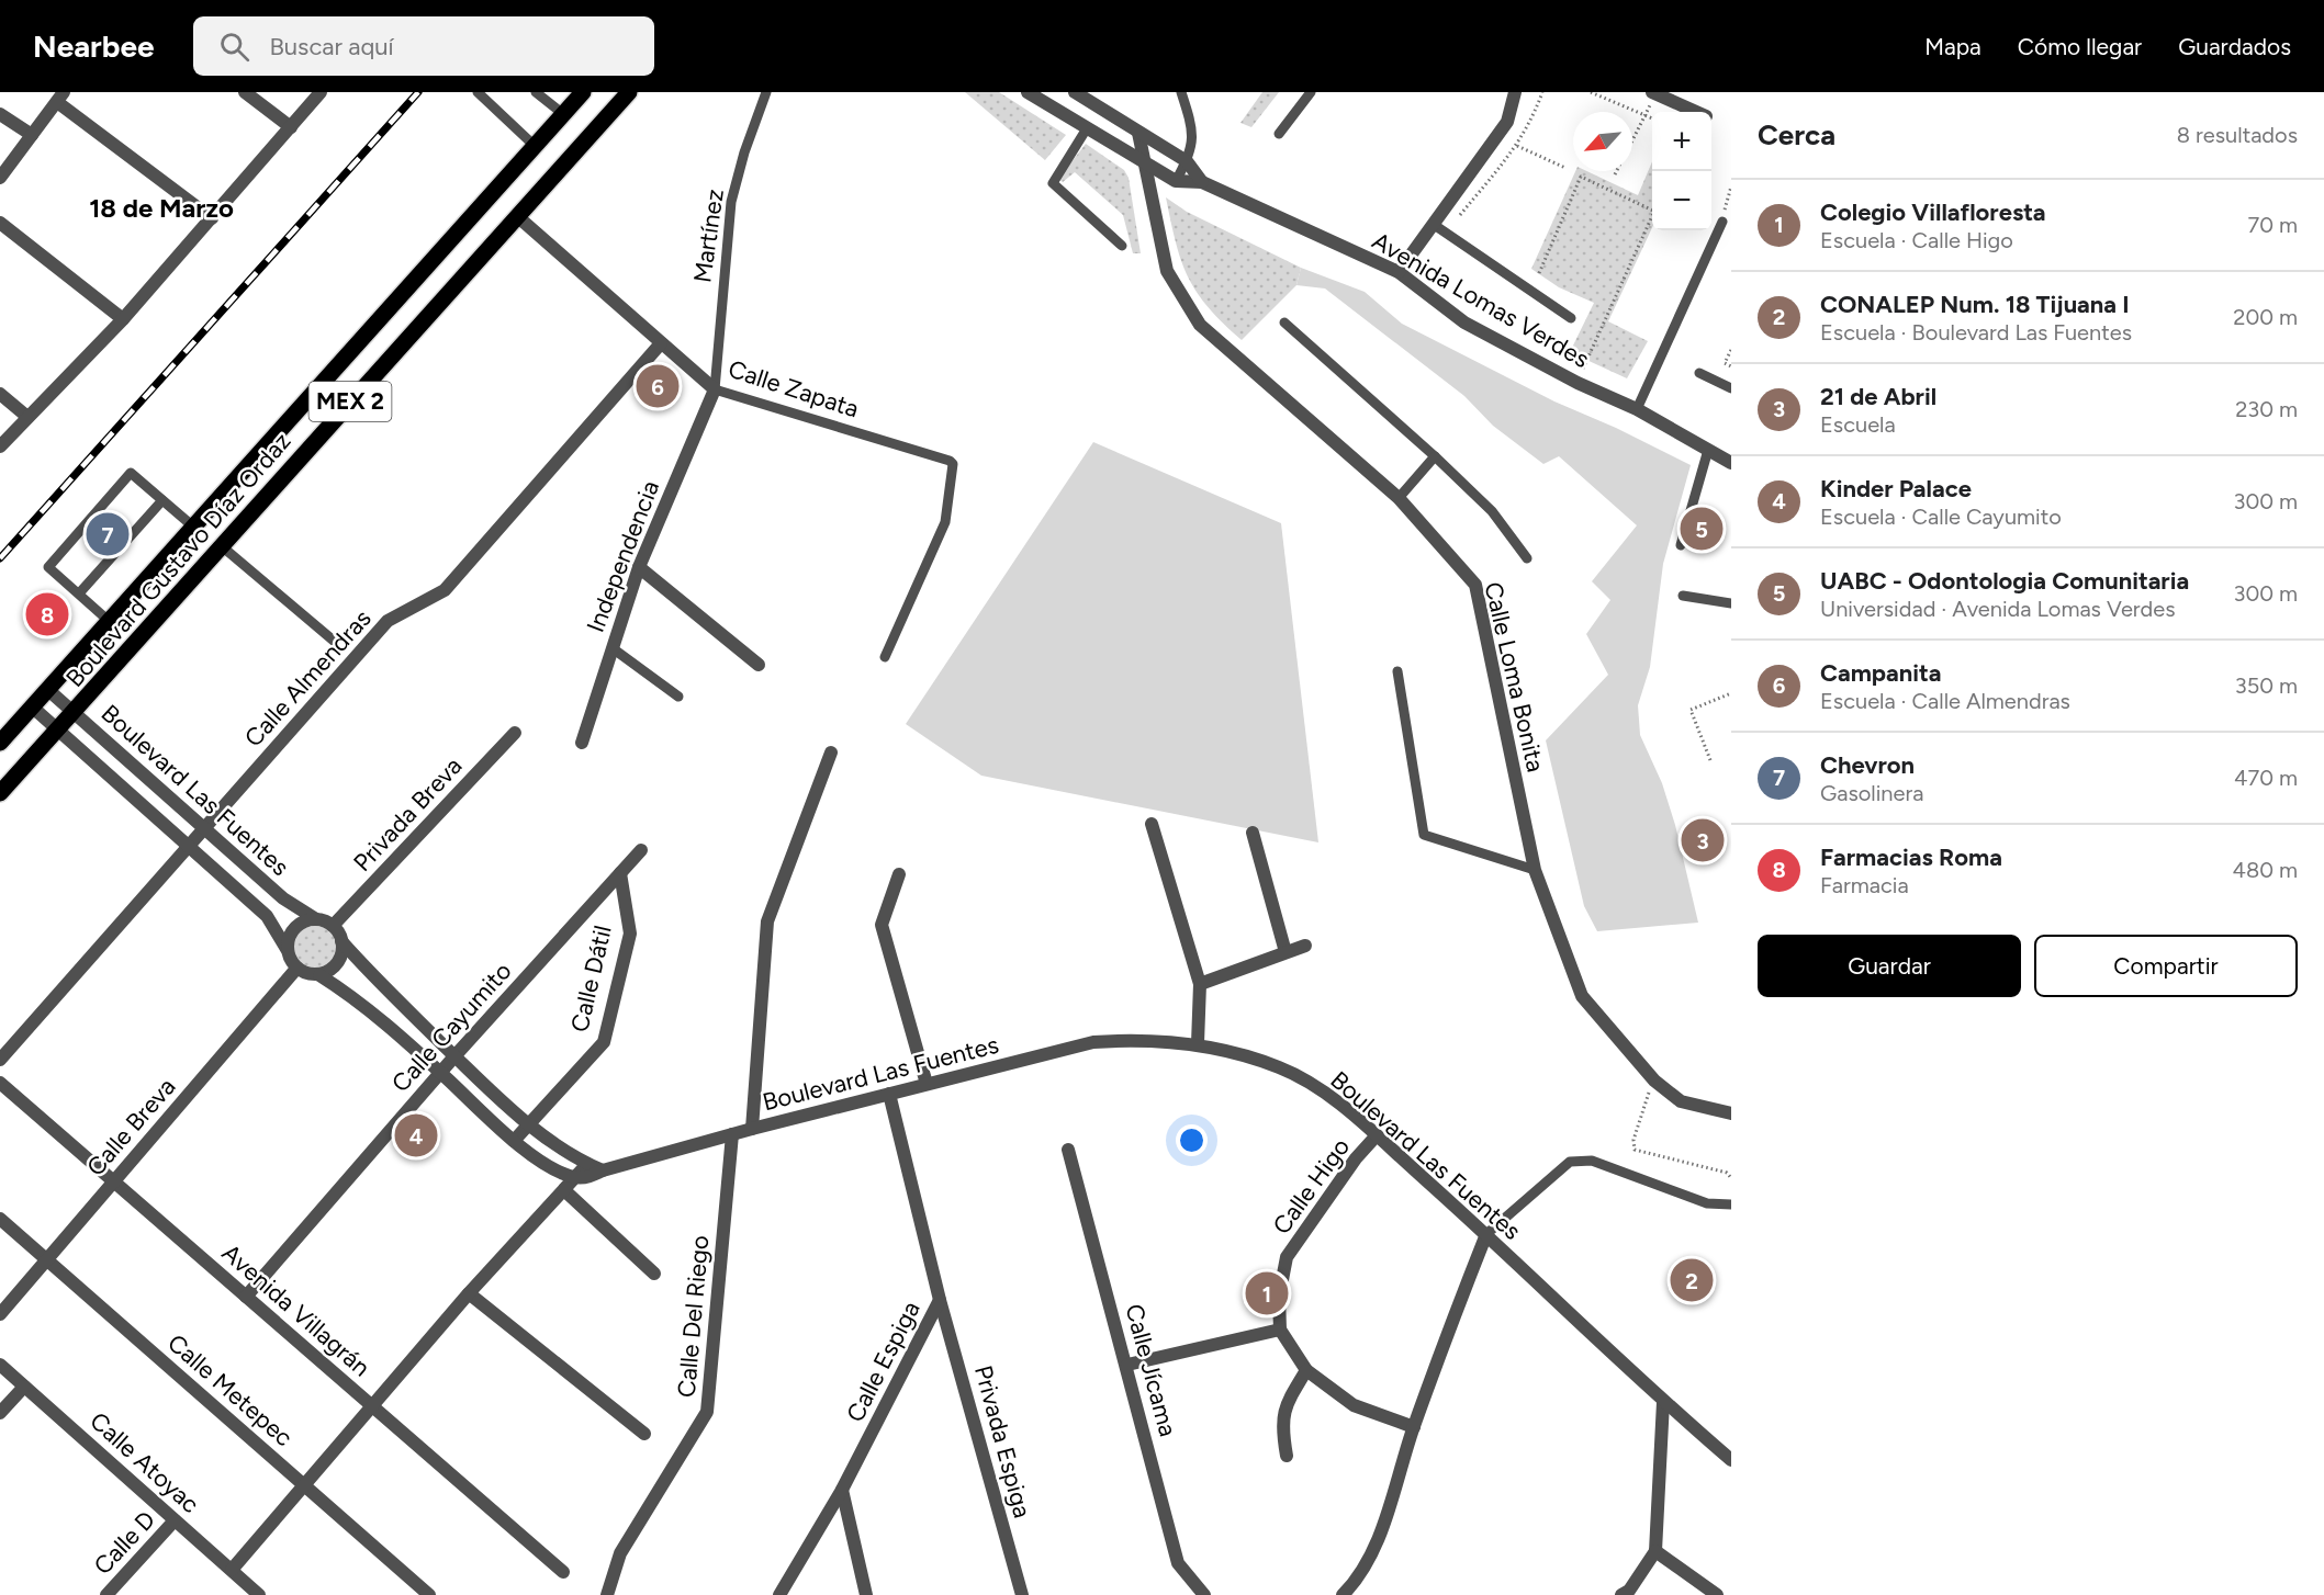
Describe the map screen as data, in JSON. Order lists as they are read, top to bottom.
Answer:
{
  "streets": {
    "main road": ["MEX 2", "Boulevard Gustavo Díaz Ordaz"],
    "street": [
      "Avenida Lomas Verdes",
      "Calle Zapata",
      "Independencia",
      "Calle Loma Bonita",
      "Calle Almendras",
      "Boulevard Las Fuentes",
      "Privada Breva",
      "Calle Dátil",
      "Calle Cayumito",
      "Calle Breva",
      "Calle Higo",
      "Avenida Villagrán",
      "Calle Del Riego",
      "Calle Espiga",
      "Calle Jícama",
      "Calle Metepec",
      "Privada Espiga",
      "Calle Atoyac",
      "Calle D"
    ],
    "lane": ["Martínez"]
  },
  "crossings": [
    ["Martínez", "Calle Zapata"],
    ["Martínez", "Independencia"],
    ["Avenida Lomas Verdes", "Calle Loma Bonita"],
    ["Calle Zapata", "Independencia"],
    ["Calle Zapata", "Boulevard Gustavo Díaz Ordaz"],
    ["Calle Zapata", "Calle Almendras"],
    ["Boulevard Gustavo Díaz Ordaz", "Boulevard Las Fuentes"],
    ["Calle Almendras", "Boulevard Las Fuentes"],
    ["Boulevard Las Fuentes", "Privada Breva"],
    ["Boulevard Las Fuentes", "Calle Breva"],
    ["Boulevard Las Fuentes", "Calle Higo"],
    ["Boulevard Las Fuentes", "Calle Del Riego"],
    ["Boulevard Las Fuentes", "Calle Espiga"],
    ["Privada Breva", "Calle Breva"],
    ["Calle Dátil", "Calle Cayumito"],
    ["Calle Cayumito", "Avenida Villagrán"],
    ["Calle Breva", "Avenida Villagrán"],
    ["Calle Breva", "Calle Metepec"],
    ["Calle Espiga", "Privada Espiga"],
    ["Calle Atoyac", "Calle D"]
  ],
  "districts": ["18 de Marzo"],
  "north": "bottom left",
  "page": {
    "header": "Nearbee",
    "search": "Buscar aquí",
    "nav": ["Mapa", "Cómo llegar", "Guardados"],
    "heading": ["Cerca", "8 resultados"],
    "map_buttons": ["+", "−"],
    "list": [
      {
        "mark": "1",
        "name": "Colegio Villafloresta",
        "note": "Escuela · Calle Higo",
        "value": "70 m"
      },
      {
        "mark": "2",
        "name": "CONALEP Num. 18 Tijuana I",
        "note": "Escuela · Boulevard Las Fuentes",
        "value": "200 m"
      },
      {
        "mark": "3",
        "name": "21 de Abril",
        "note": "Escuela",
        "value": "230 m"
      },
      {
        "mark": "4",
        "name": "Kinder Palace",
        "note": "Escuela · Calle Cayumito",
        "value": "300 m"
      },
      {
        "mark": "5",
        "name": "UABC - Odontologia Comunitaria",
        "note": "Universidad · Avenida Lomas Verdes",
        "value": "300 m"
      },
      {
        "mark": "6",
        "name": "Campanita",
        "note": "Escuela · Calle Almendras",
        "value": "350 m"
      },
      {
        "mark": "7",
        "name": "Chevron",
        "note": "Gasolinera",
        "value": "470 m"
      },
      {
        "mark": "8",
        "name": "Farmacias Roma",
        "note": "Farmacia",
        "value": "480 m"
      }
    ],
    "pins": [
      "6",
      "5",
      "7",
      "8",
      "3",
      "4",
      "2",
      "1"
    ],
    "buttons": ["Guardar", "Compartir"]
  }
}
